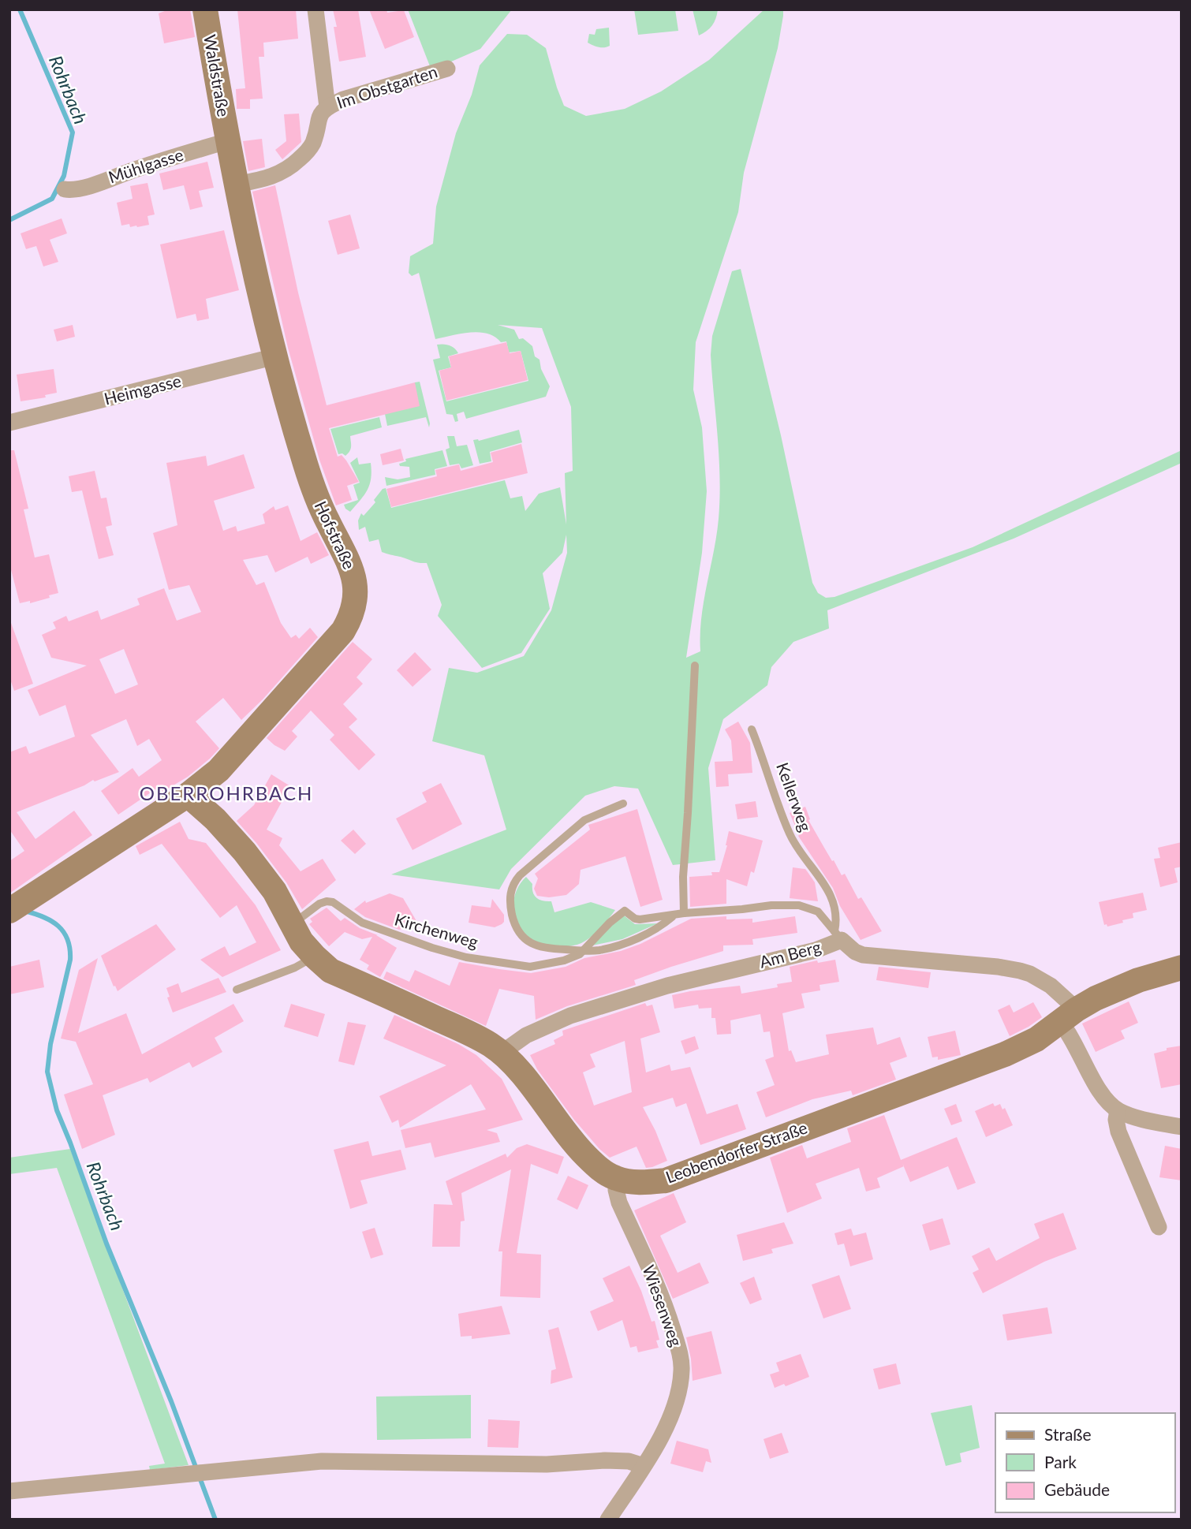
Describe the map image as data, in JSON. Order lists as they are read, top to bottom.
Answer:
{
  "streets": {
    "main road": ["Waldstraße", "Hofstraße", "Leobendorfer Straße"],
    "street": [
      "Im Obstgarten",
      "Mühlgasse",
      "Heimgasse",
      "Am Berg",
      "Wiesenweg"
    ],
    "lane": ["Kellerweg", "Kirchenweg"]
  },
  "crossings": [
    ["Waldstraße", "Mühlgasse"],
    ["Waldstraße", "Hofstraße"],
    ["Im Obstgarten", "Hofstraße"],
    ["Mühlgasse", "Hofstraße"],
    ["Heimgasse", "Hofstraße"],
    ["Hofstraße", "Leobendorfer Straße"],
    ["Kellerweg", "Kirchenweg"],
    ["Kellerweg", "Am Berg"],
    ["Kirchenweg", "Am Berg"],
    ["Kirchenweg", "Leobendorfer Straße"],
    ["Am Berg", "Leobendorfer Straße"],
    ["Leobendorfer Straße", "Wiesenweg"]
  ],
  "districts": ["OBERROHRBACH"],
  "water": ["Rohrbach"],
  "legend": ["Straße", "Park", "Gebäude"]
}
